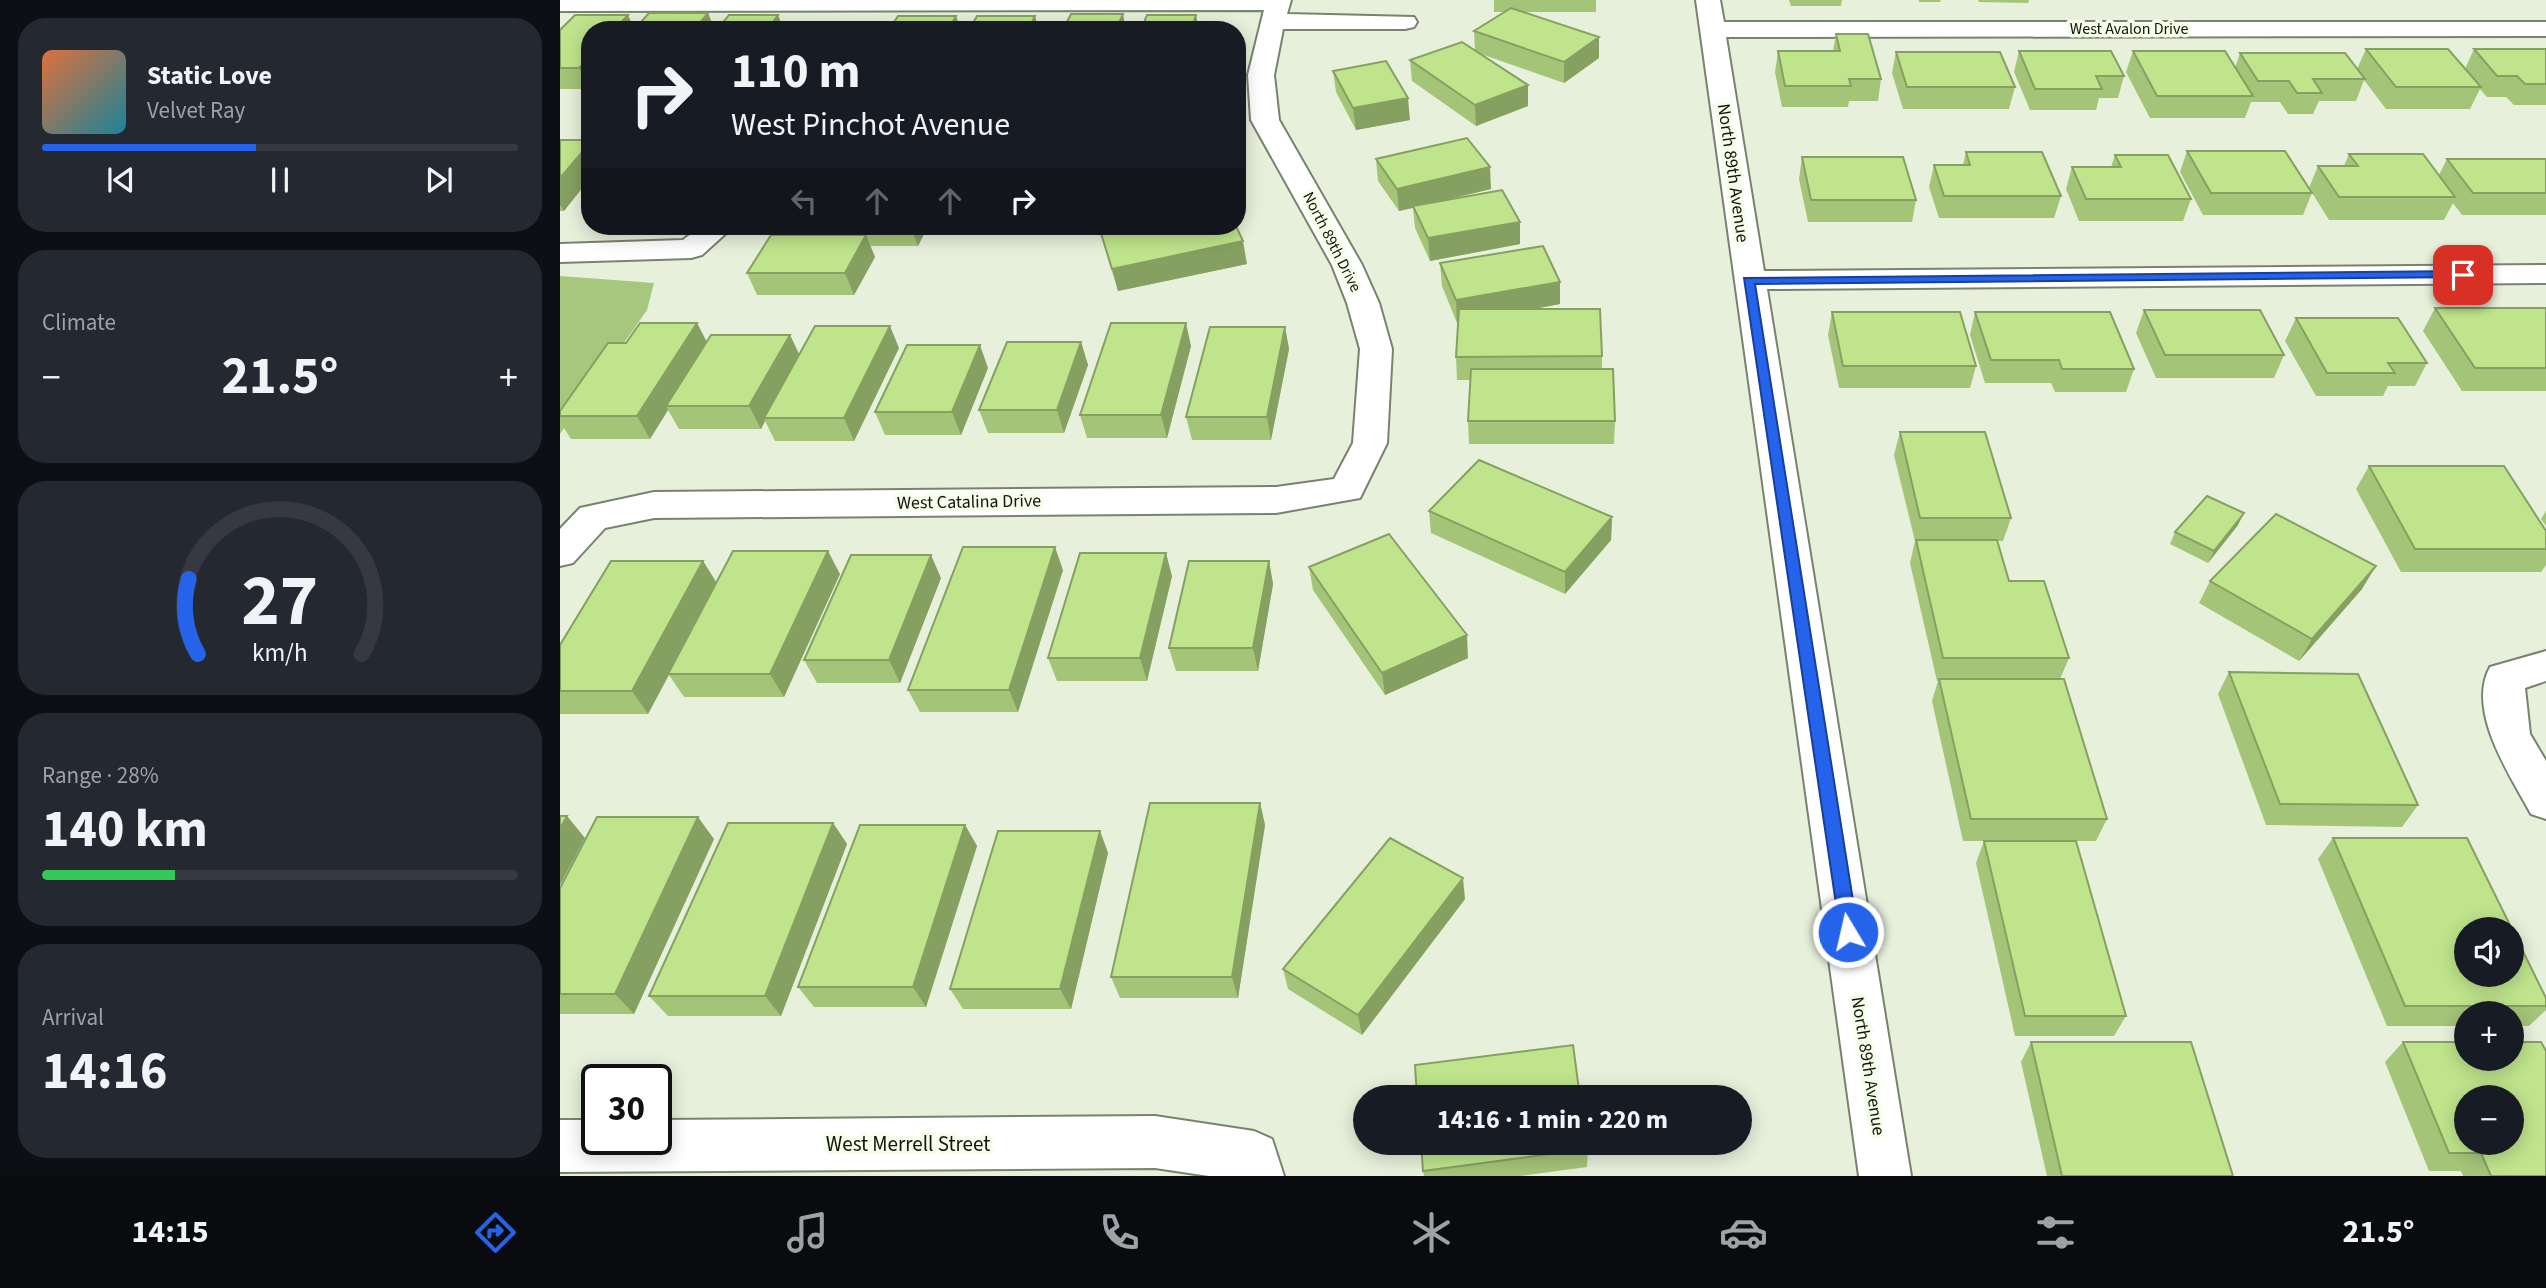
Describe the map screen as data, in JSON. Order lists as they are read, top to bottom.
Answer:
{
  "streets": {
    "street": [
      "West Avalon Drive",
      "North 89th Avenue",
      "North 89th Drive",
      "West Catalina Drive",
      "West Merrell Street"
    ]
  },
  "crossings": [
    ["West Avalon Drive", "North 89th Avenue"],
    ["North 89th Drive", "West Catalina Drive"]
  ],
  "page": {
    "turn": ["110 m", "West Pinchot Avenue"],
    "song": ["Static Love", "Velvet Ray"],
    "tile": [
      "Climate",
      ["Range · 28%", "140 km"],
      ["Arrival", "14:16"]
    ],
    "heat": ["−", "21.5°", "+"],
    "map_buttons": ["+", "−"],
    "limit": "30",
    "trip": "14:16 · 1 min · 220 m",
    "tabs": ["14:15", "21.5°"],
    "gauge": ["27", "km/h"]
  }
}
